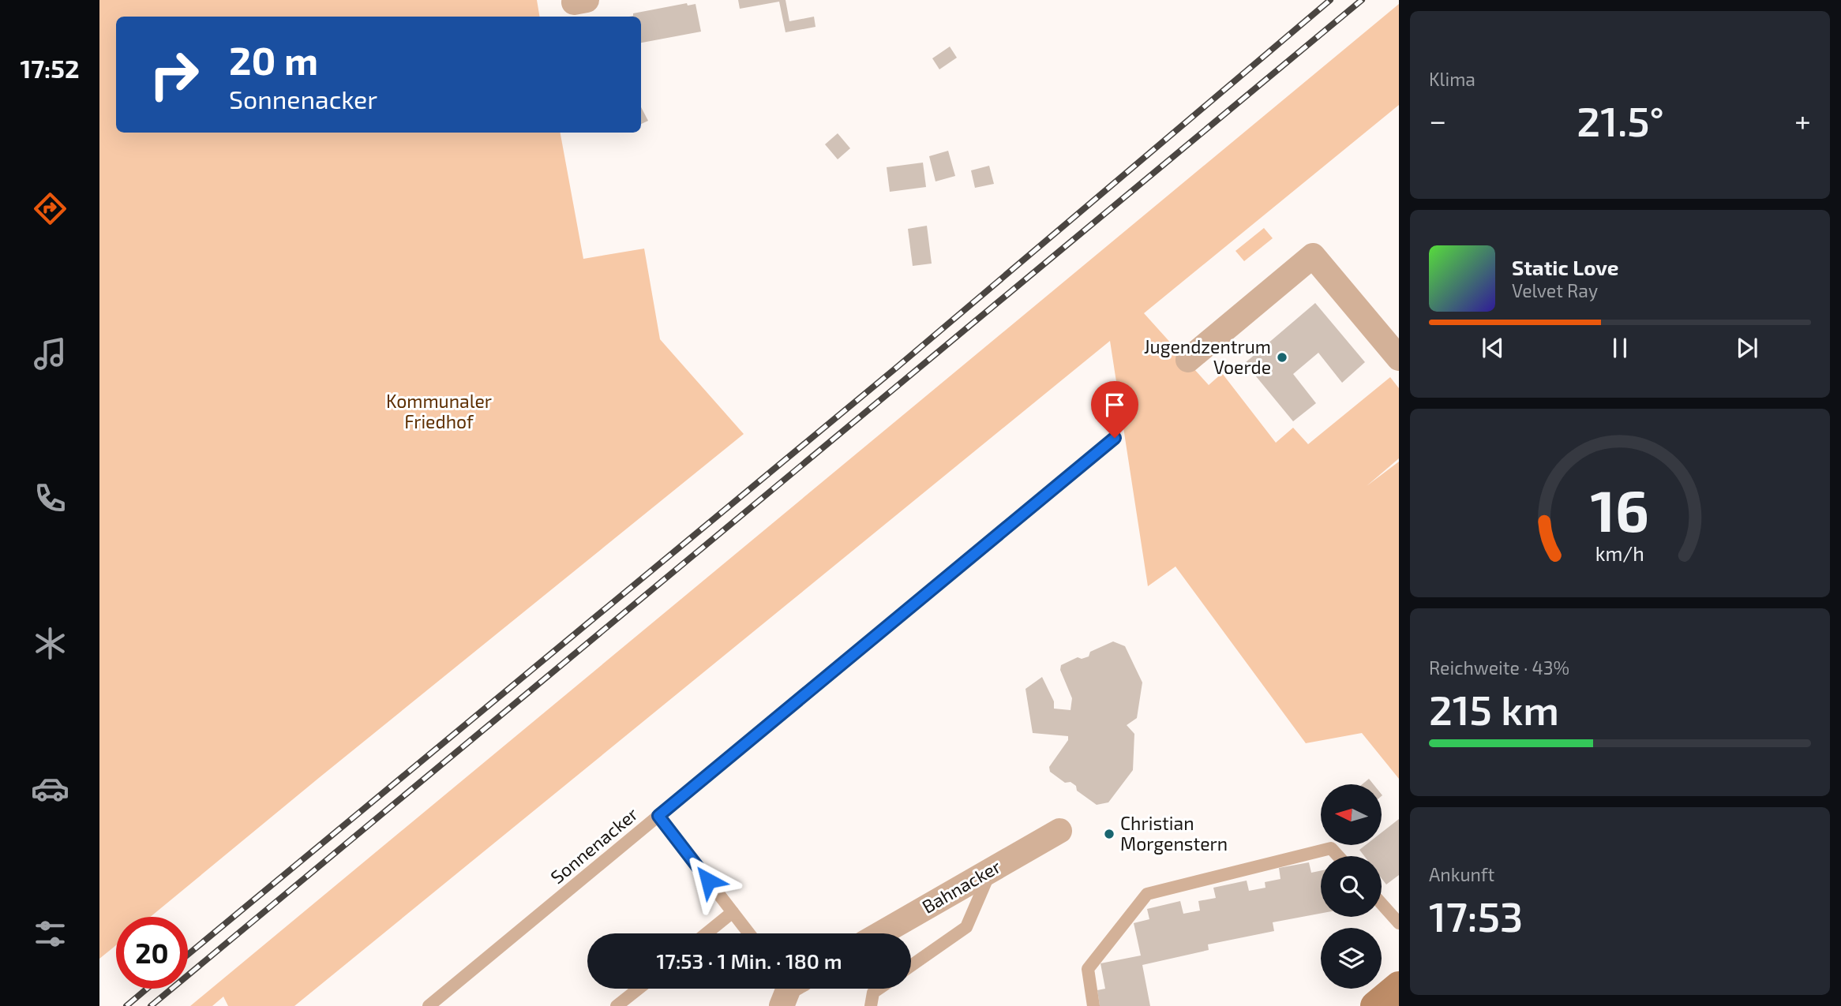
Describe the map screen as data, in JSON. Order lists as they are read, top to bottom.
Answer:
{
  "streets": {
    "street": ["Bahnacker"],
    "lane": ["Sonnenacker"]
  },
  "parks": ["Kommunaler Friedhof"],
  "places": ["Jugendzentrum Voerde", "Christian Morgenstern"],
  "north": "left",
  "page": {
    "tabs": "17:52",
    "tile": [
      "Klima",
      ["Reichweite · 43%", "215 km"],
      ["Ankunft", "17:53"]
    ],
    "turn": ["20 m", "Sonnenacker"],
    "heat": ["−", "21.5°", "+"],
    "song": ["Static Love", "Velvet Ray"],
    "limit": "20",
    "trip": "17:53 · 1 Min. · 180 m",
    "gauge": ["16", "km/h"]
  }
}
